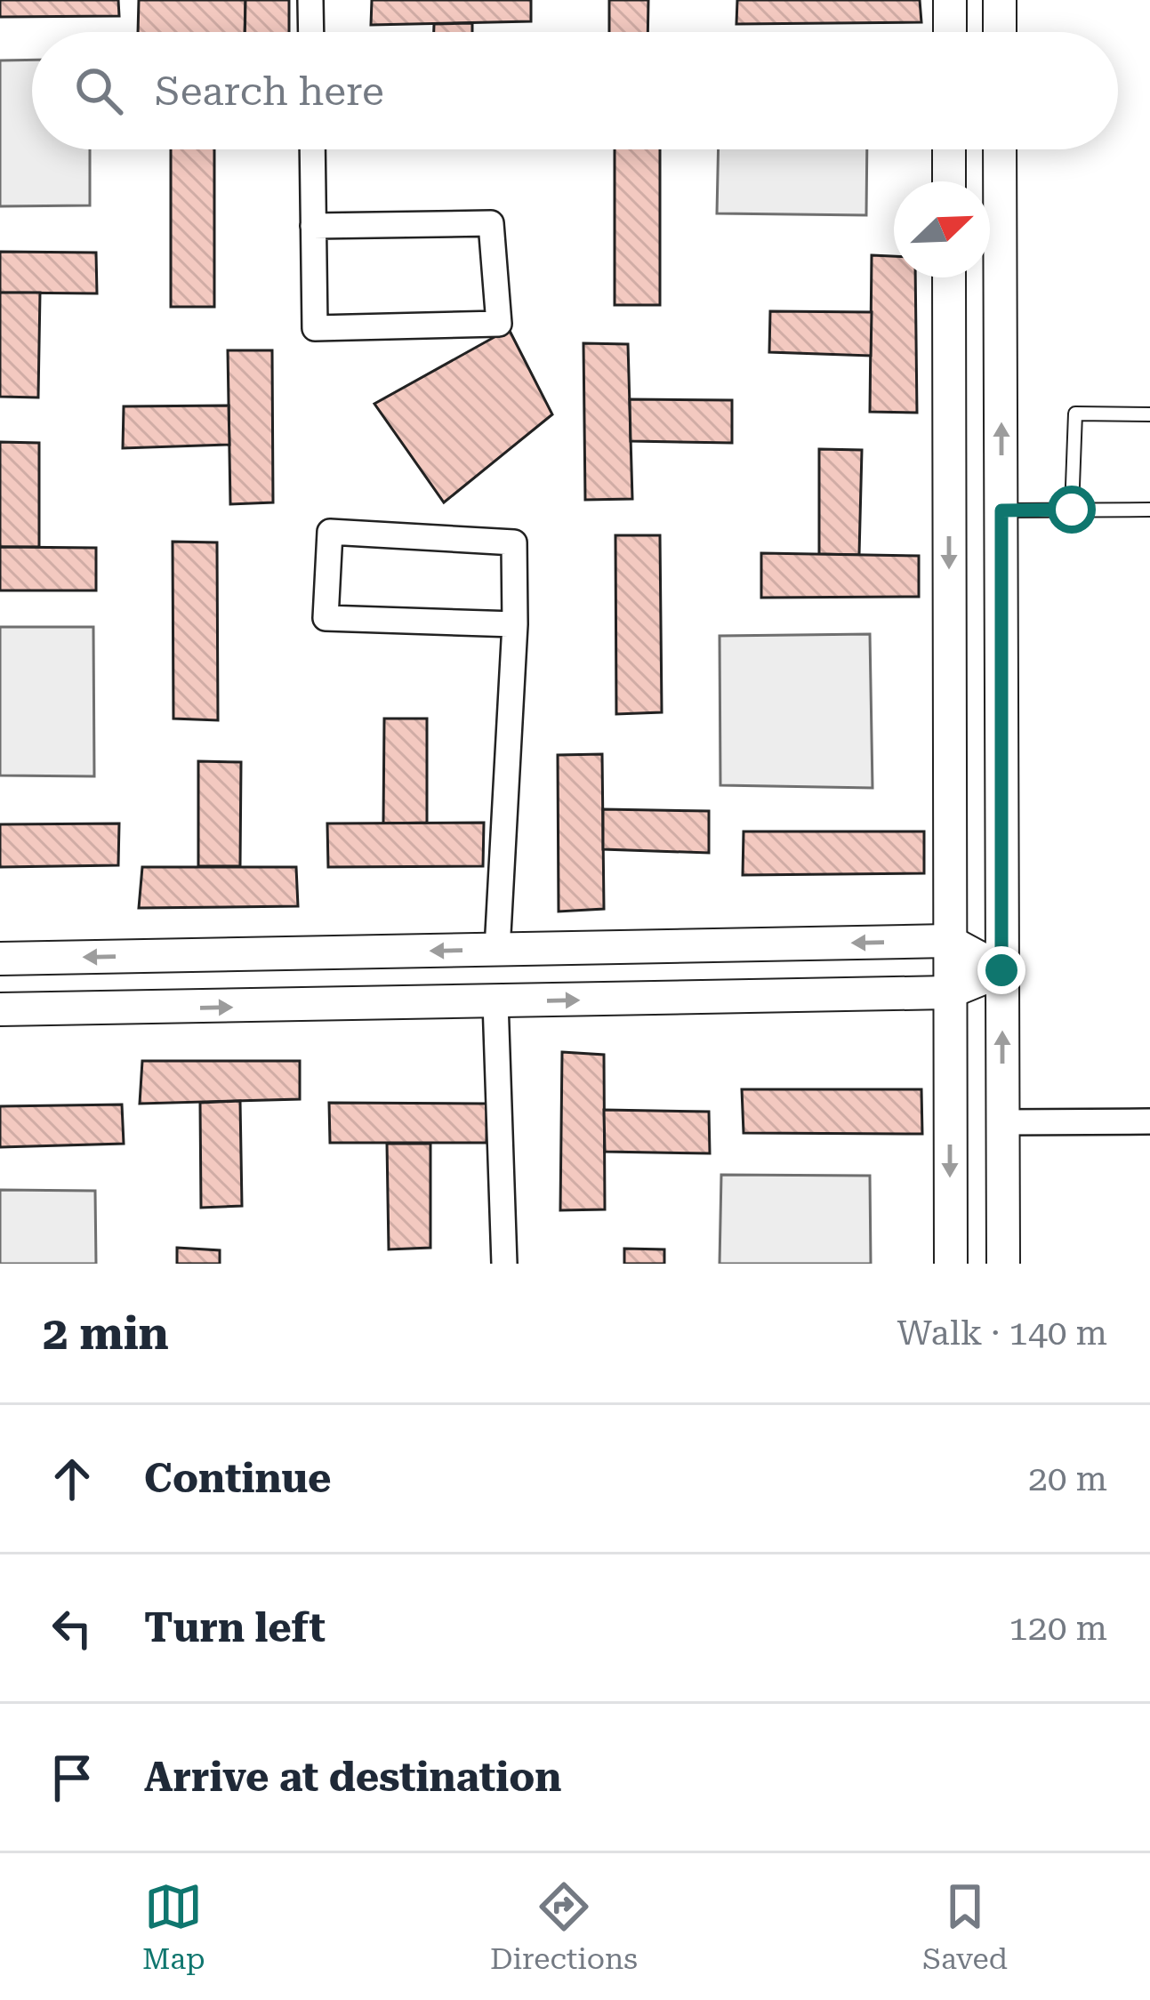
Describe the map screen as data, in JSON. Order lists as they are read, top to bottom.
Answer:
{
  "north": "top right",
  "page": {
    "search": "Search here",
    "heading": ["2 min", "Walk · 140 m"],
    "list": [
      ["Continue", "20 m"],
      ["Turn left", "120 m"],
      "Arrive at destination"
    ],
    "nav": ["Map", "Directions", "Saved"]
  }
}
